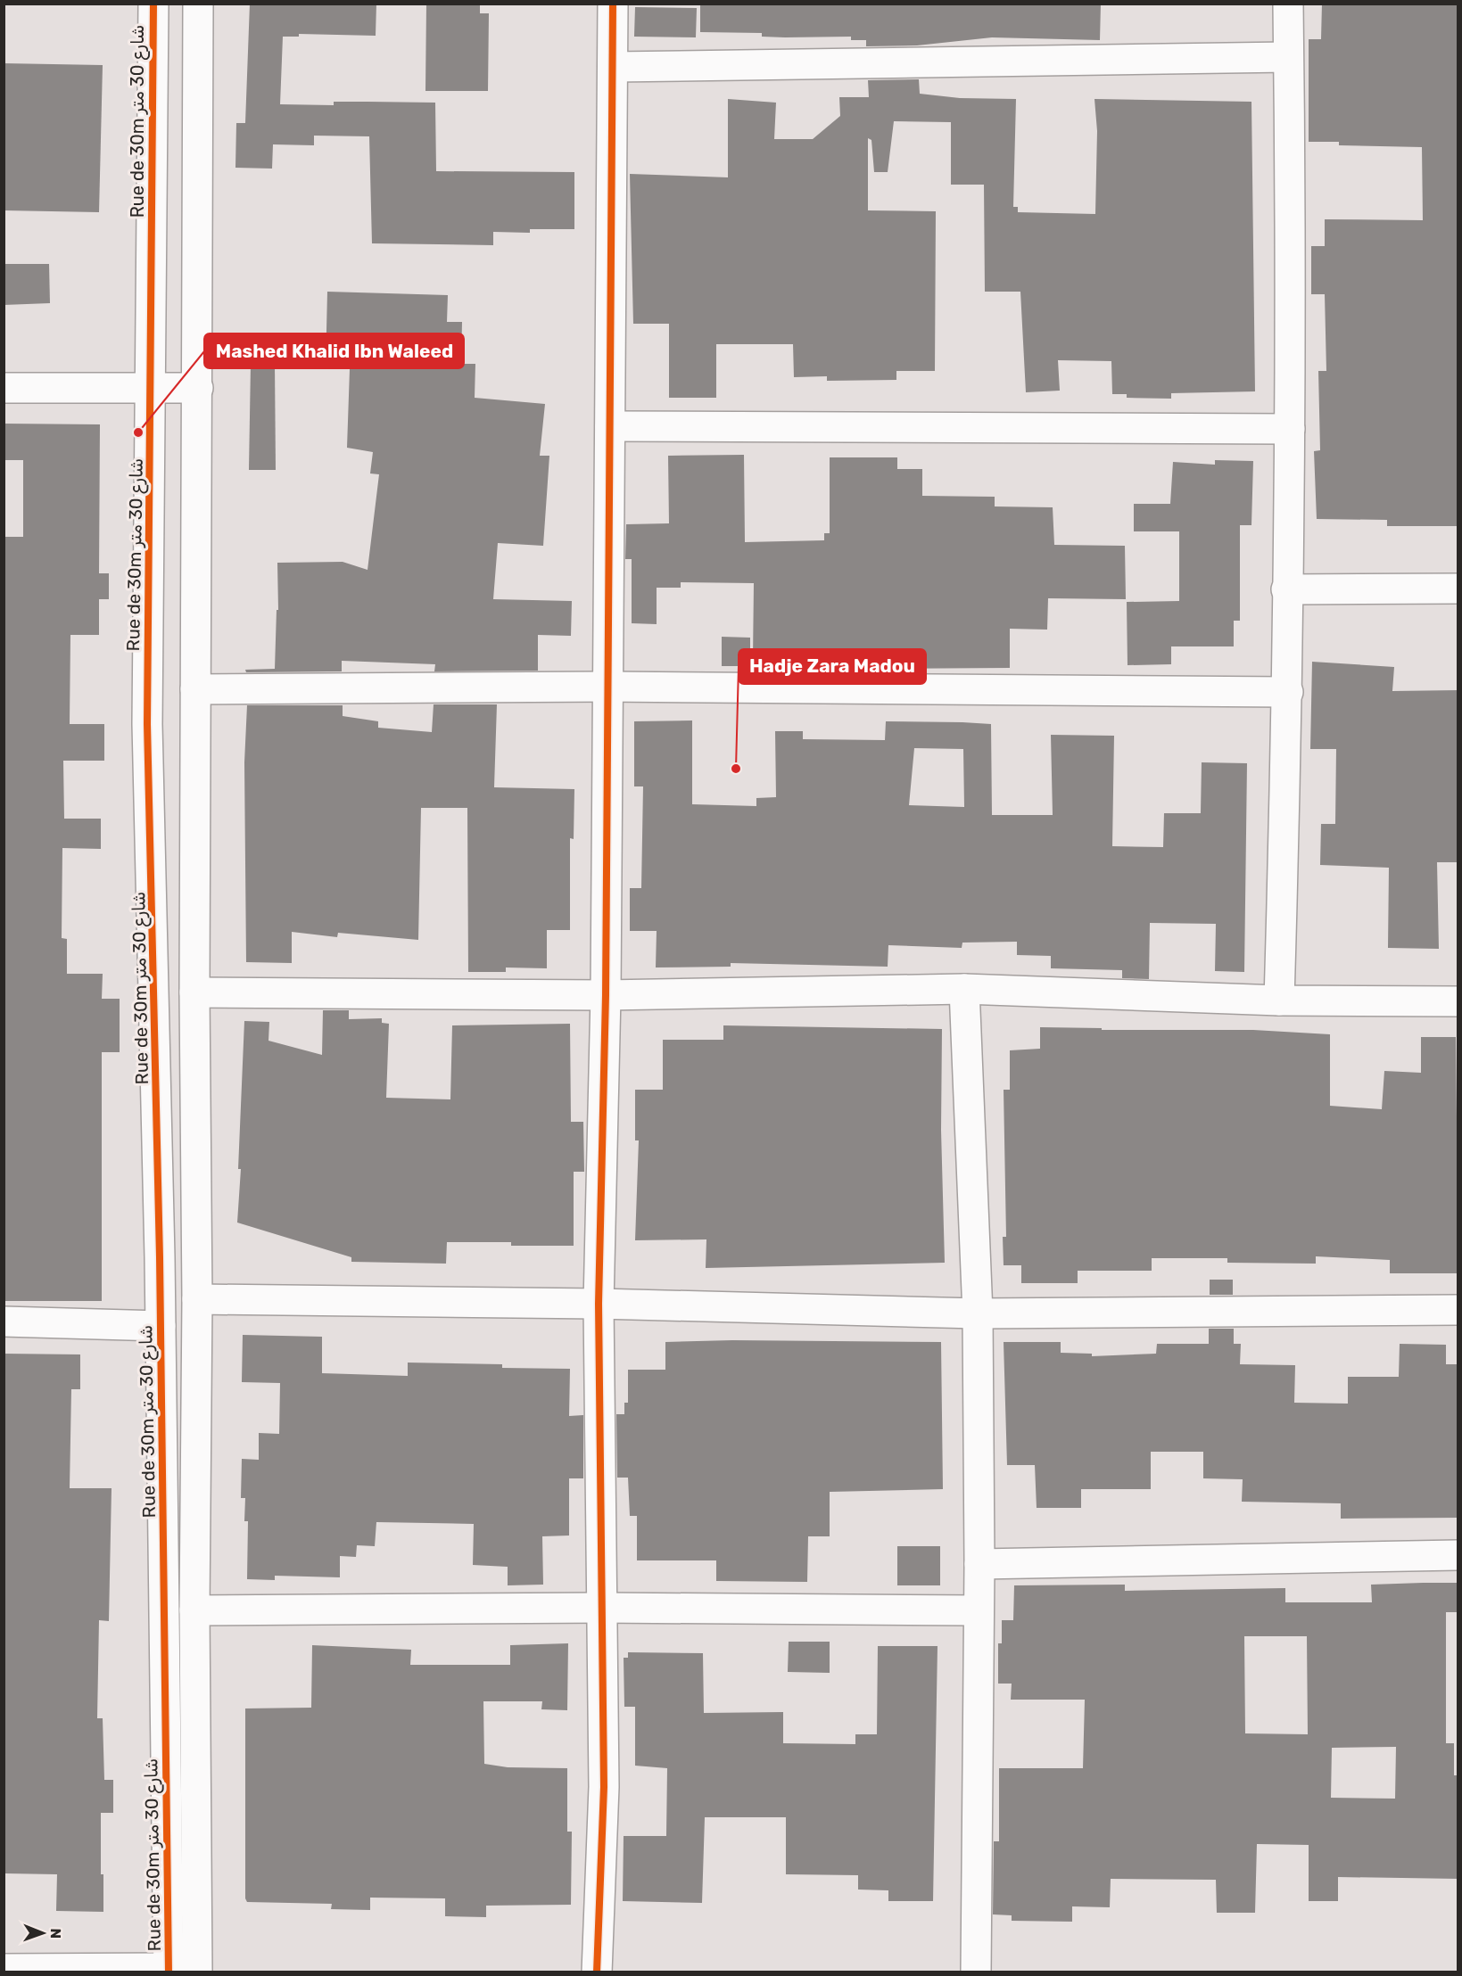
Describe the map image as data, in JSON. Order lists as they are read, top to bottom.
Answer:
{
  "streets": {
    "street": ["Rue de 30m شارع 30 متر"]
  },
  "places": ["Mashed Khalid Ibn Waleed", "Hadje Zara Madou"],
  "north": "right"
}
